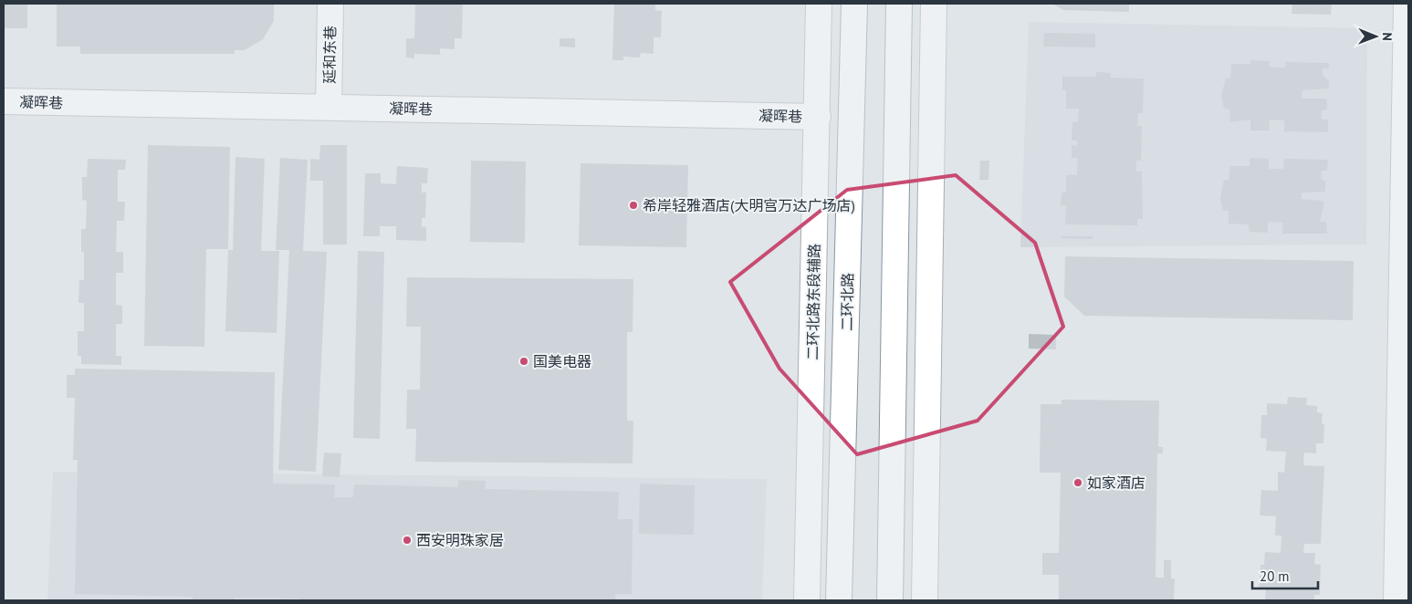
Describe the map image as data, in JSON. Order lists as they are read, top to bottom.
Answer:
{
  "streets": {
    "main road": [
      "延和东巷",
      "凝晖巷",
      "二环北路东段辅路",
      "二环北路"
    ]
  },
  "crossings": [
    ["延和东巷", "凝晖巷"],
    ["凝晖巷", "二环北路东段辅路"]
  ],
  "places": [
    "希岸轻雅酒店(大明宫万达广场店)",
    "国美电器",
    "如家酒店",
    "西安明珠家居"
  ],
  "scale_bar": "20 m",
  "north": "right"
}
